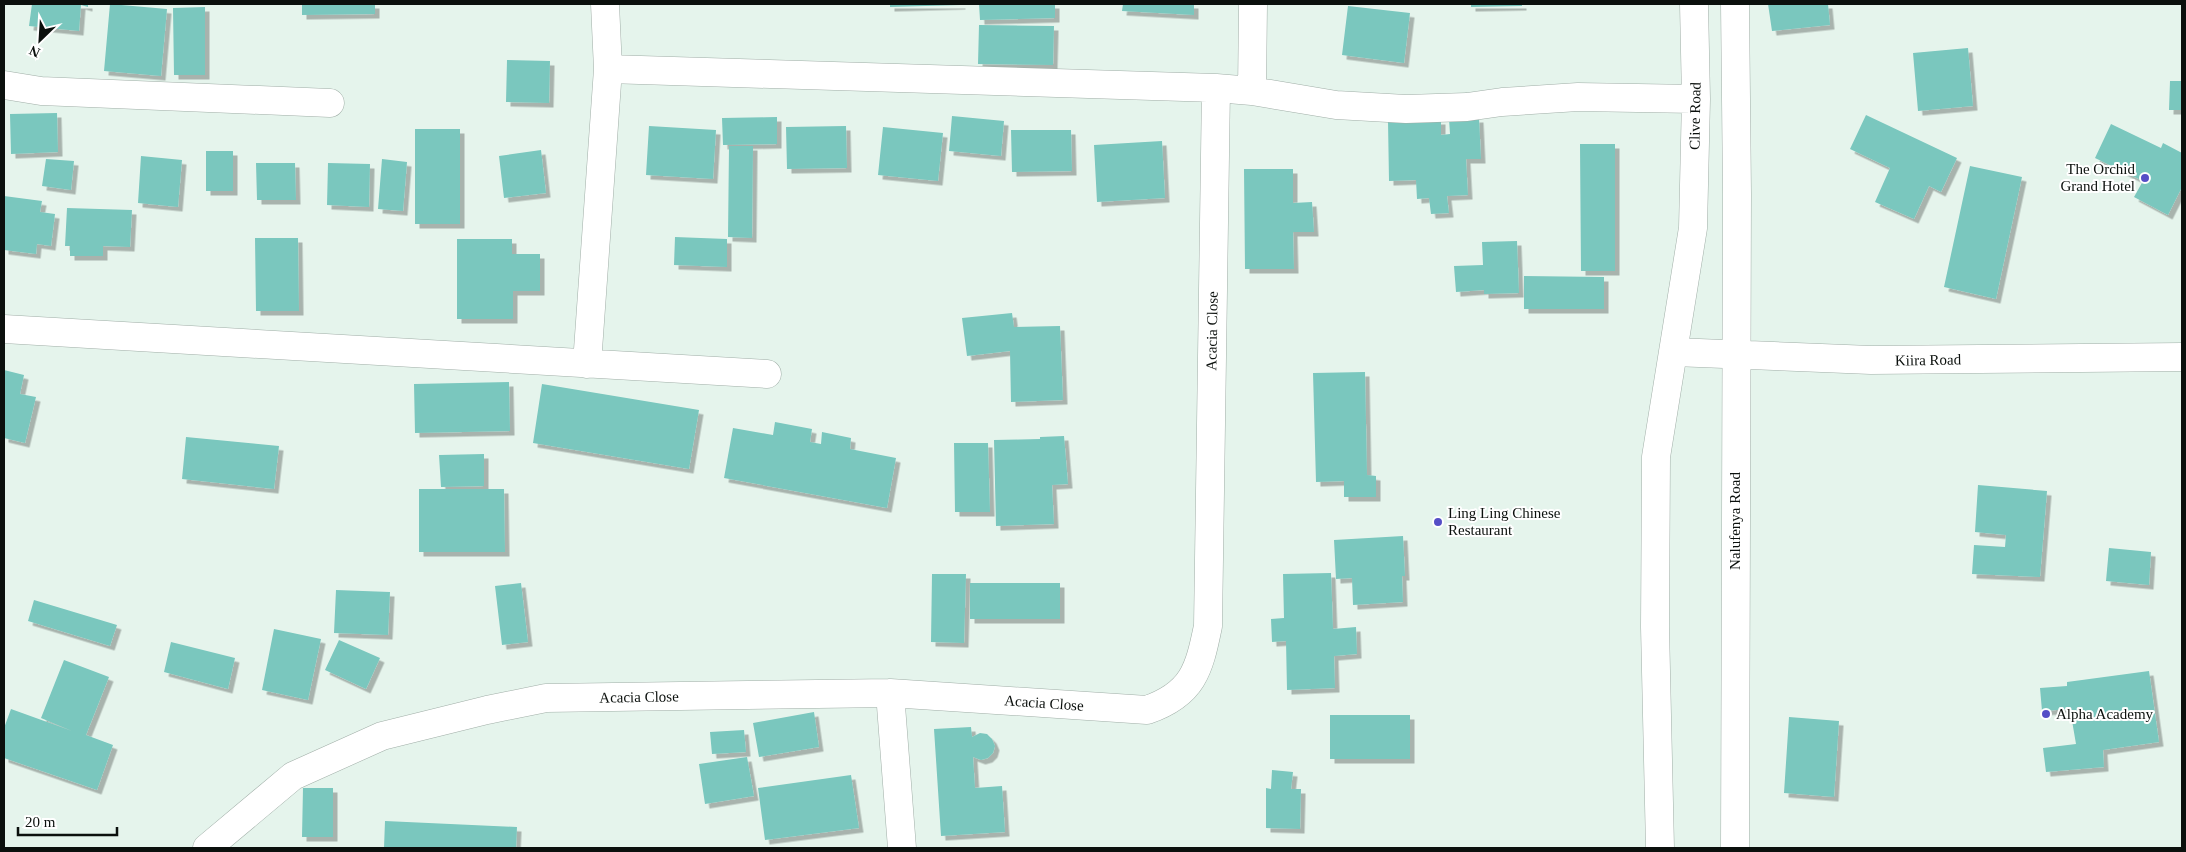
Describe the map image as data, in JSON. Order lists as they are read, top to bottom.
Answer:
{
  "streets": {
    "street": [
      "Clive Road",
      "Acacia Close",
      "Kiira Road",
      "Nalufenya Road"
    ]
  },
  "crossings": [
    ["Clive Road", "Kiira Road"],
    ["Kiira Road", "Nalufenya Road"]
  ],
  "places": ["The Orchid Grand Hotel", "Ling Ling Chinese Restaurant", "Alpha Academy"],
  "scale_bar": "20 m",
  "north": "bottom left"
}
